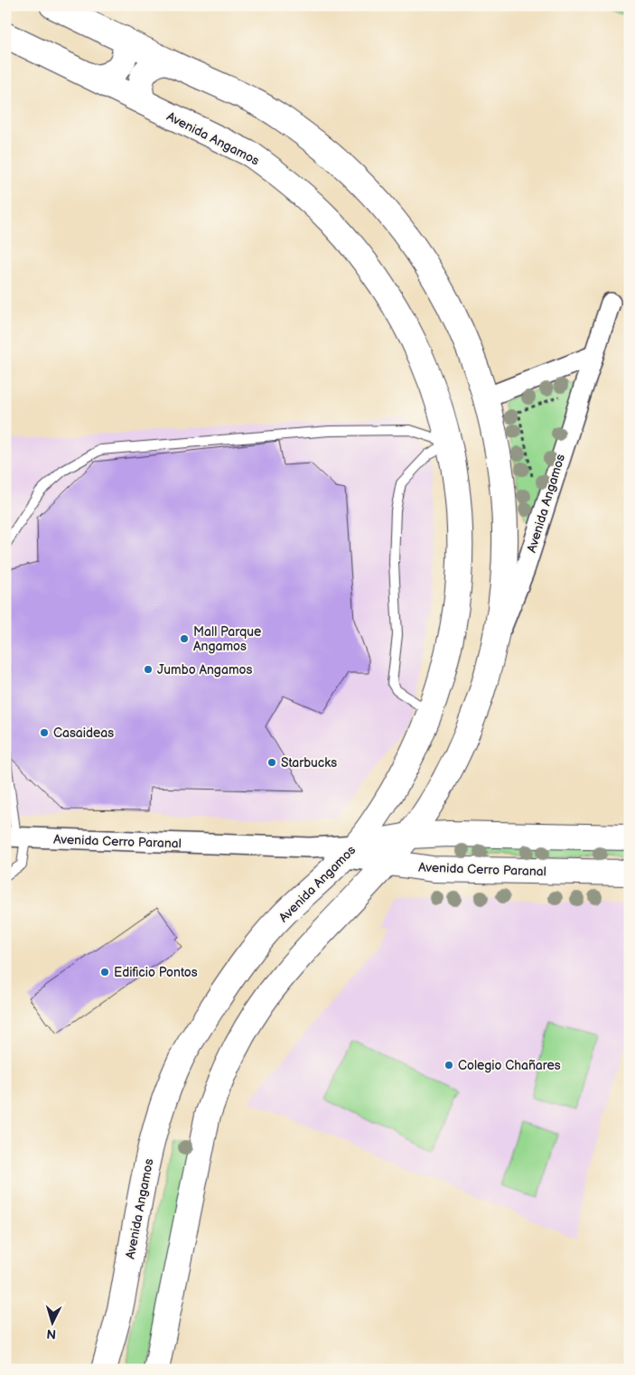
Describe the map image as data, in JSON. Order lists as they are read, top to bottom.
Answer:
{
  "streets": {
    "main road": ["Avenida Angamos", "Avenida Cerro Paranal"]
  },
  "crossings": [
    ["Avenida Angamos", "Avenida Cerro Paranal"]
  ],
  "places": [
    "Mall Parque Angamos",
    "Jumbo Angamos",
    "Casaideas",
    "Starbucks",
    "Edificio Pontos",
    "Colegio Chañares"
  ],
  "north": "bottom"
}
